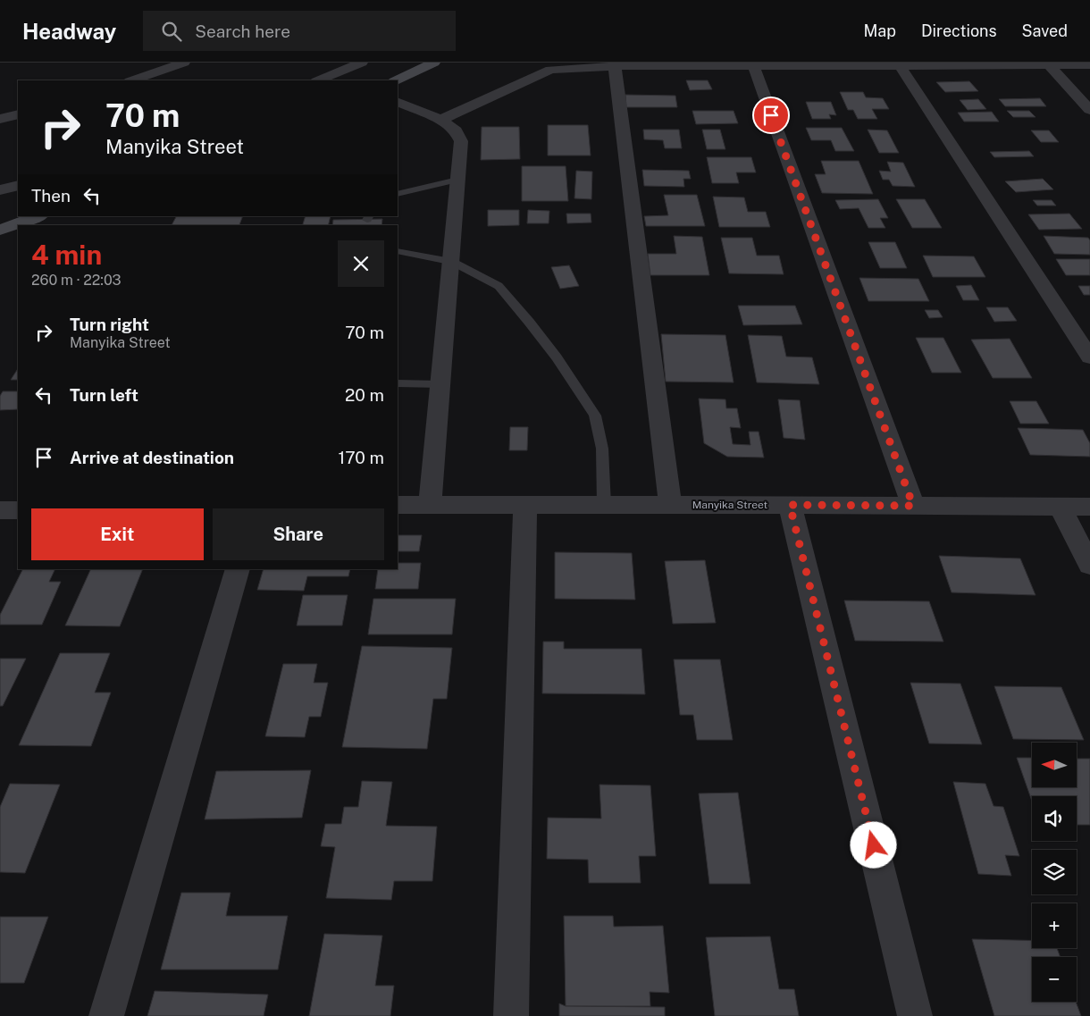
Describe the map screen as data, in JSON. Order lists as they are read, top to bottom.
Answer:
{
  "streets": {
    "street": ["Manyika Street"]
  },
  "north": "left",
  "page": {
    "header": "Headway",
    "search": "Search here",
    "nav": ["Map", "Directions", "Saved"],
    "turn": ["70 m", "Manyika Street"],
    "then": "Then",
    "heading": ["4 min", "260 m · 22:03"],
    "list": [
      {
        "name": "Turn right",
        "note": "Manyika Street",
        "value": "70 m"
      },
      {
        "name": "Turn left",
        "value": "20 m"
      },
      {
        "name": "Arrive at destination",
        "value": "170 m"
      }
    ],
    "buttons": ["Exit", "Share"],
    "map_buttons": ["+", "−"]
  }
}
